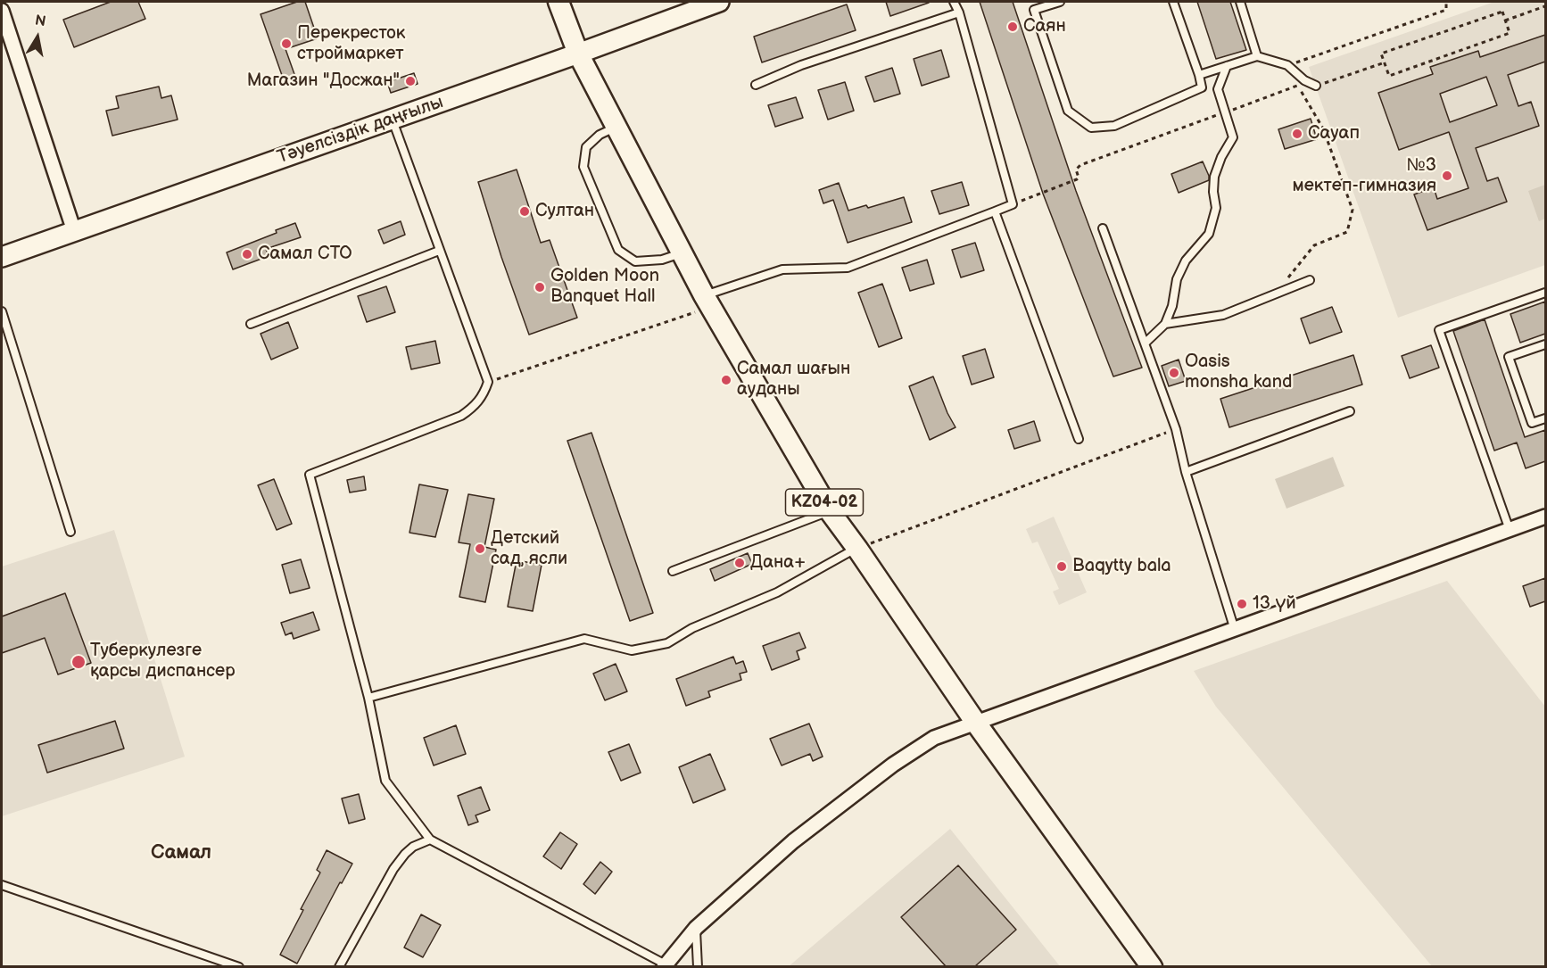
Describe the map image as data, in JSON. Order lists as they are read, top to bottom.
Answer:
{
  "streets": {
    "main road": ["KZ04-02"],
    "street": ["Тәуелсіздік даңғылы"]
  },
  "crossings": [
    ["Тәуелсіздік даңғылы", "KZ04-02"]
  ],
  "districts": ["Самал"],
  "places": [
    "Саян",
    "Перекресток строймаркет",
    "Магазин \"Досжан\"",
    "Сауап",
    "№3 мектеп-гимназия",
    "Султан",
    "Самал СТО",
    "Golden Moon Banquet Hall",
    "Oasis monsha kand",
    "Самал шағын ауданы",
    "Детский сад, ясли",
    "Дана+",
    "Baqytty bala",
    "13 үй",
    "Туберкулезге қарсы диспансер"
  ],
  "north": "top"
}
